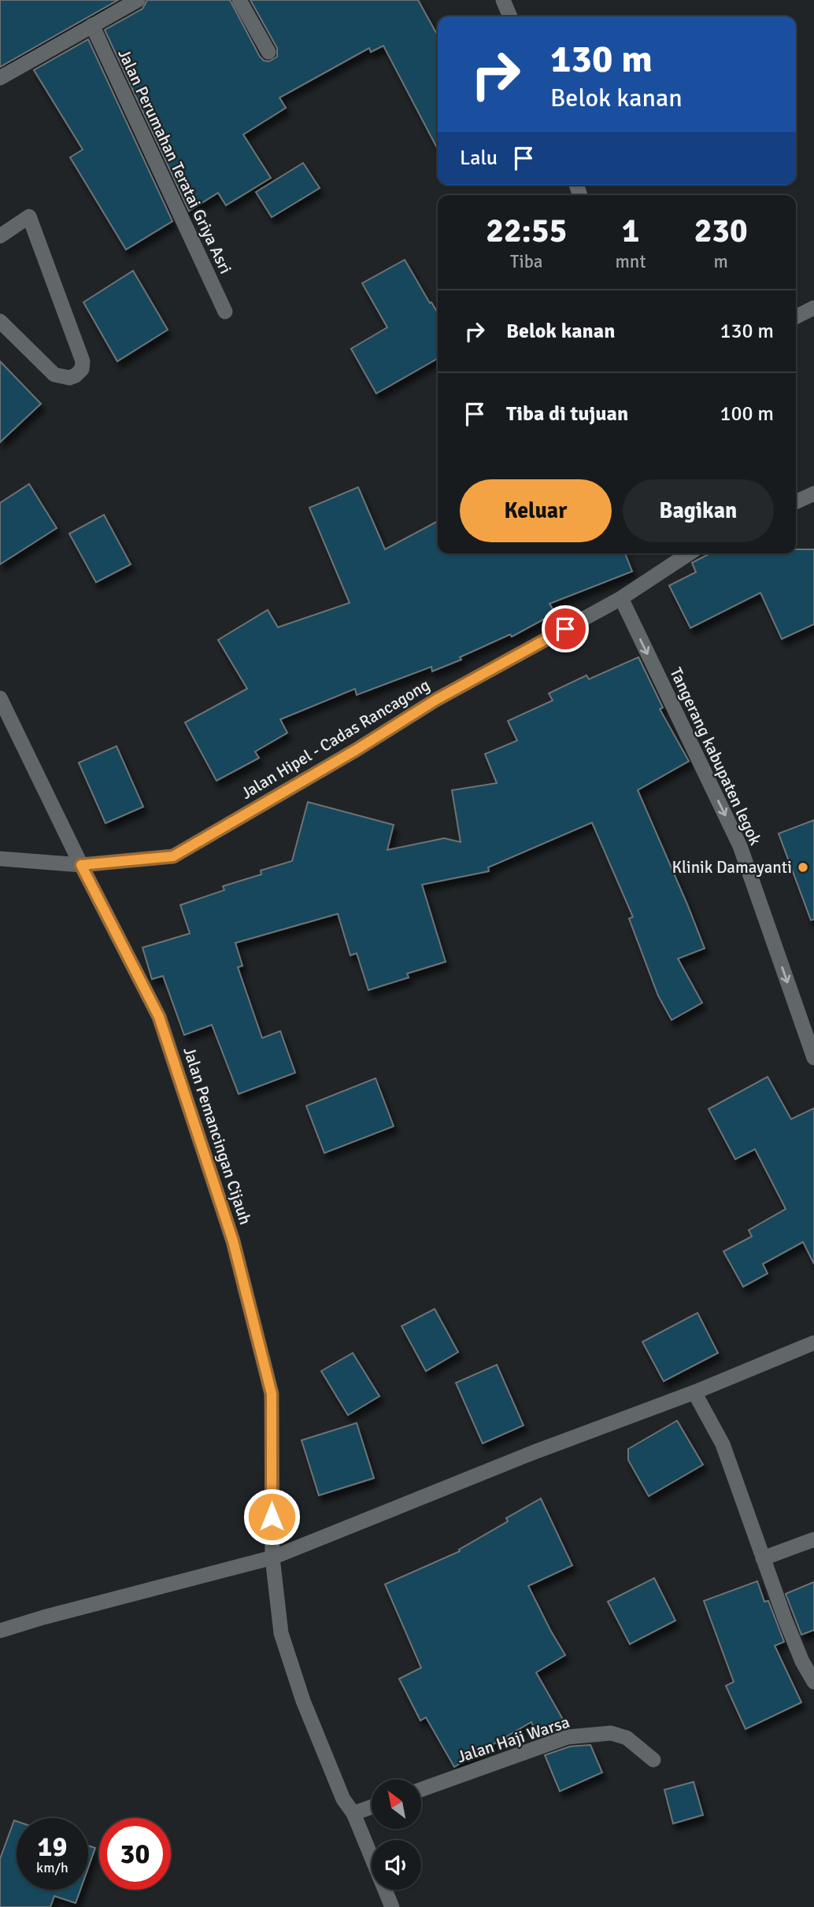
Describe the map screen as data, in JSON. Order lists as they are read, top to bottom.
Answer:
{
  "streets": {
    "street": [
      "Jalan Perumahan Teratai Griya Asri",
      "Jalan Hipel - Cadas Rancagong",
      "Tangerang kabupaten legok",
      "Jalan Pemancingan Cijauh",
      "Jalan Haji Warsa"
    ]
  },
  "crossings": [
    ["Jalan Hipel - Cadas Rancagong", "Tangerang kabupaten legok"],
    ["Jalan Hipel - Cadas Rancagong", "Jalan Pemancingan Cijauh"]
  ],
  "one_way": ["Tangerang kabupaten legok"],
  "places": ["Klinik Damayanti"],
  "north": "top left",
  "page": {
    "turn": ["130 m", "Belok kanan"],
    "then": "Lalu",
    "eta": [
      "22:55",
      "Tiba",
      "1",
      "mnt",
      "230",
      "m"
    ],
    "list": [
      {
        "name": "Belok kanan",
        "value": "130 m"
      },
      {
        "name": "Tiba di tujuan",
        "value": "100 m"
      }
    ],
    "buttons": ["Keluar", "Bagikan"],
    "speed": "19 km/h",
    "limit": "30"
  }
}
